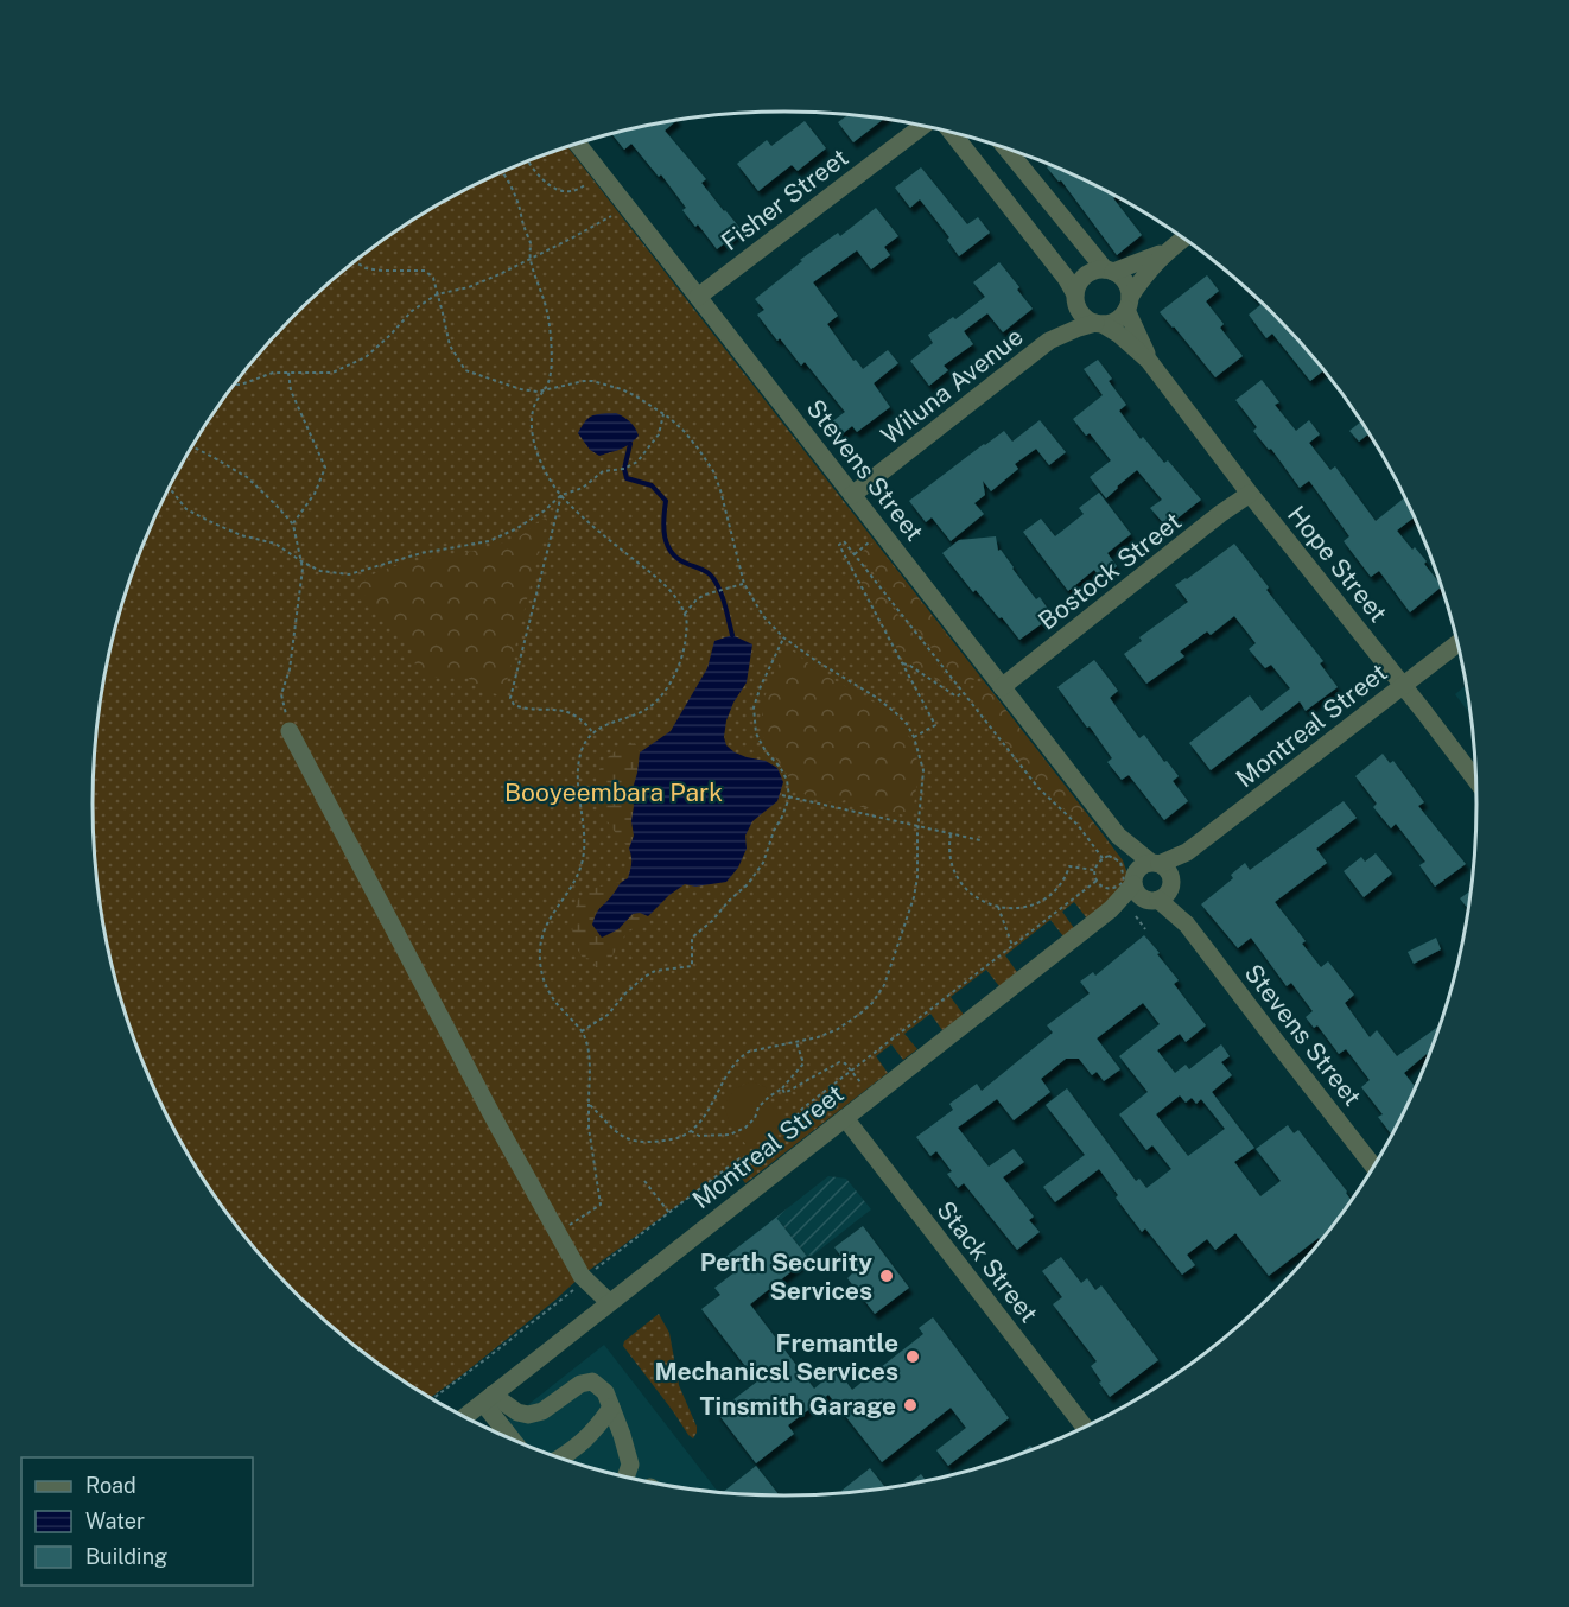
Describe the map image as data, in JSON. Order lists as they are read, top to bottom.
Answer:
{
  "streets": {
    "street": [
      "Fisher Street",
      "Wiluna Avenue",
      "Stevens Street",
      "Hope Street",
      "Bostock Street",
      "Montreal Street",
      "Stack Street"
    ]
  },
  "crossings": [
    ["Fisher Street", "Stevens Street"],
    ["Wiluna Avenue", "Stevens Street"],
    ["Wiluna Avenue", "Hope Street"],
    ["Stevens Street", "Bostock Street"],
    ["Stevens Street", "Montreal Street"],
    ["Hope Street", "Bostock Street"],
    ["Hope Street", "Montreal Street"],
    ["Montreal Street", "Stack Street"]
  ],
  "parks": ["Booyeembara Park"],
  "places": ["Perth Security Services", "Fremantle Mechanicsl Services", "Tinsmith Garage"],
  "legend": ["Road", "Water", "Building"]
}
